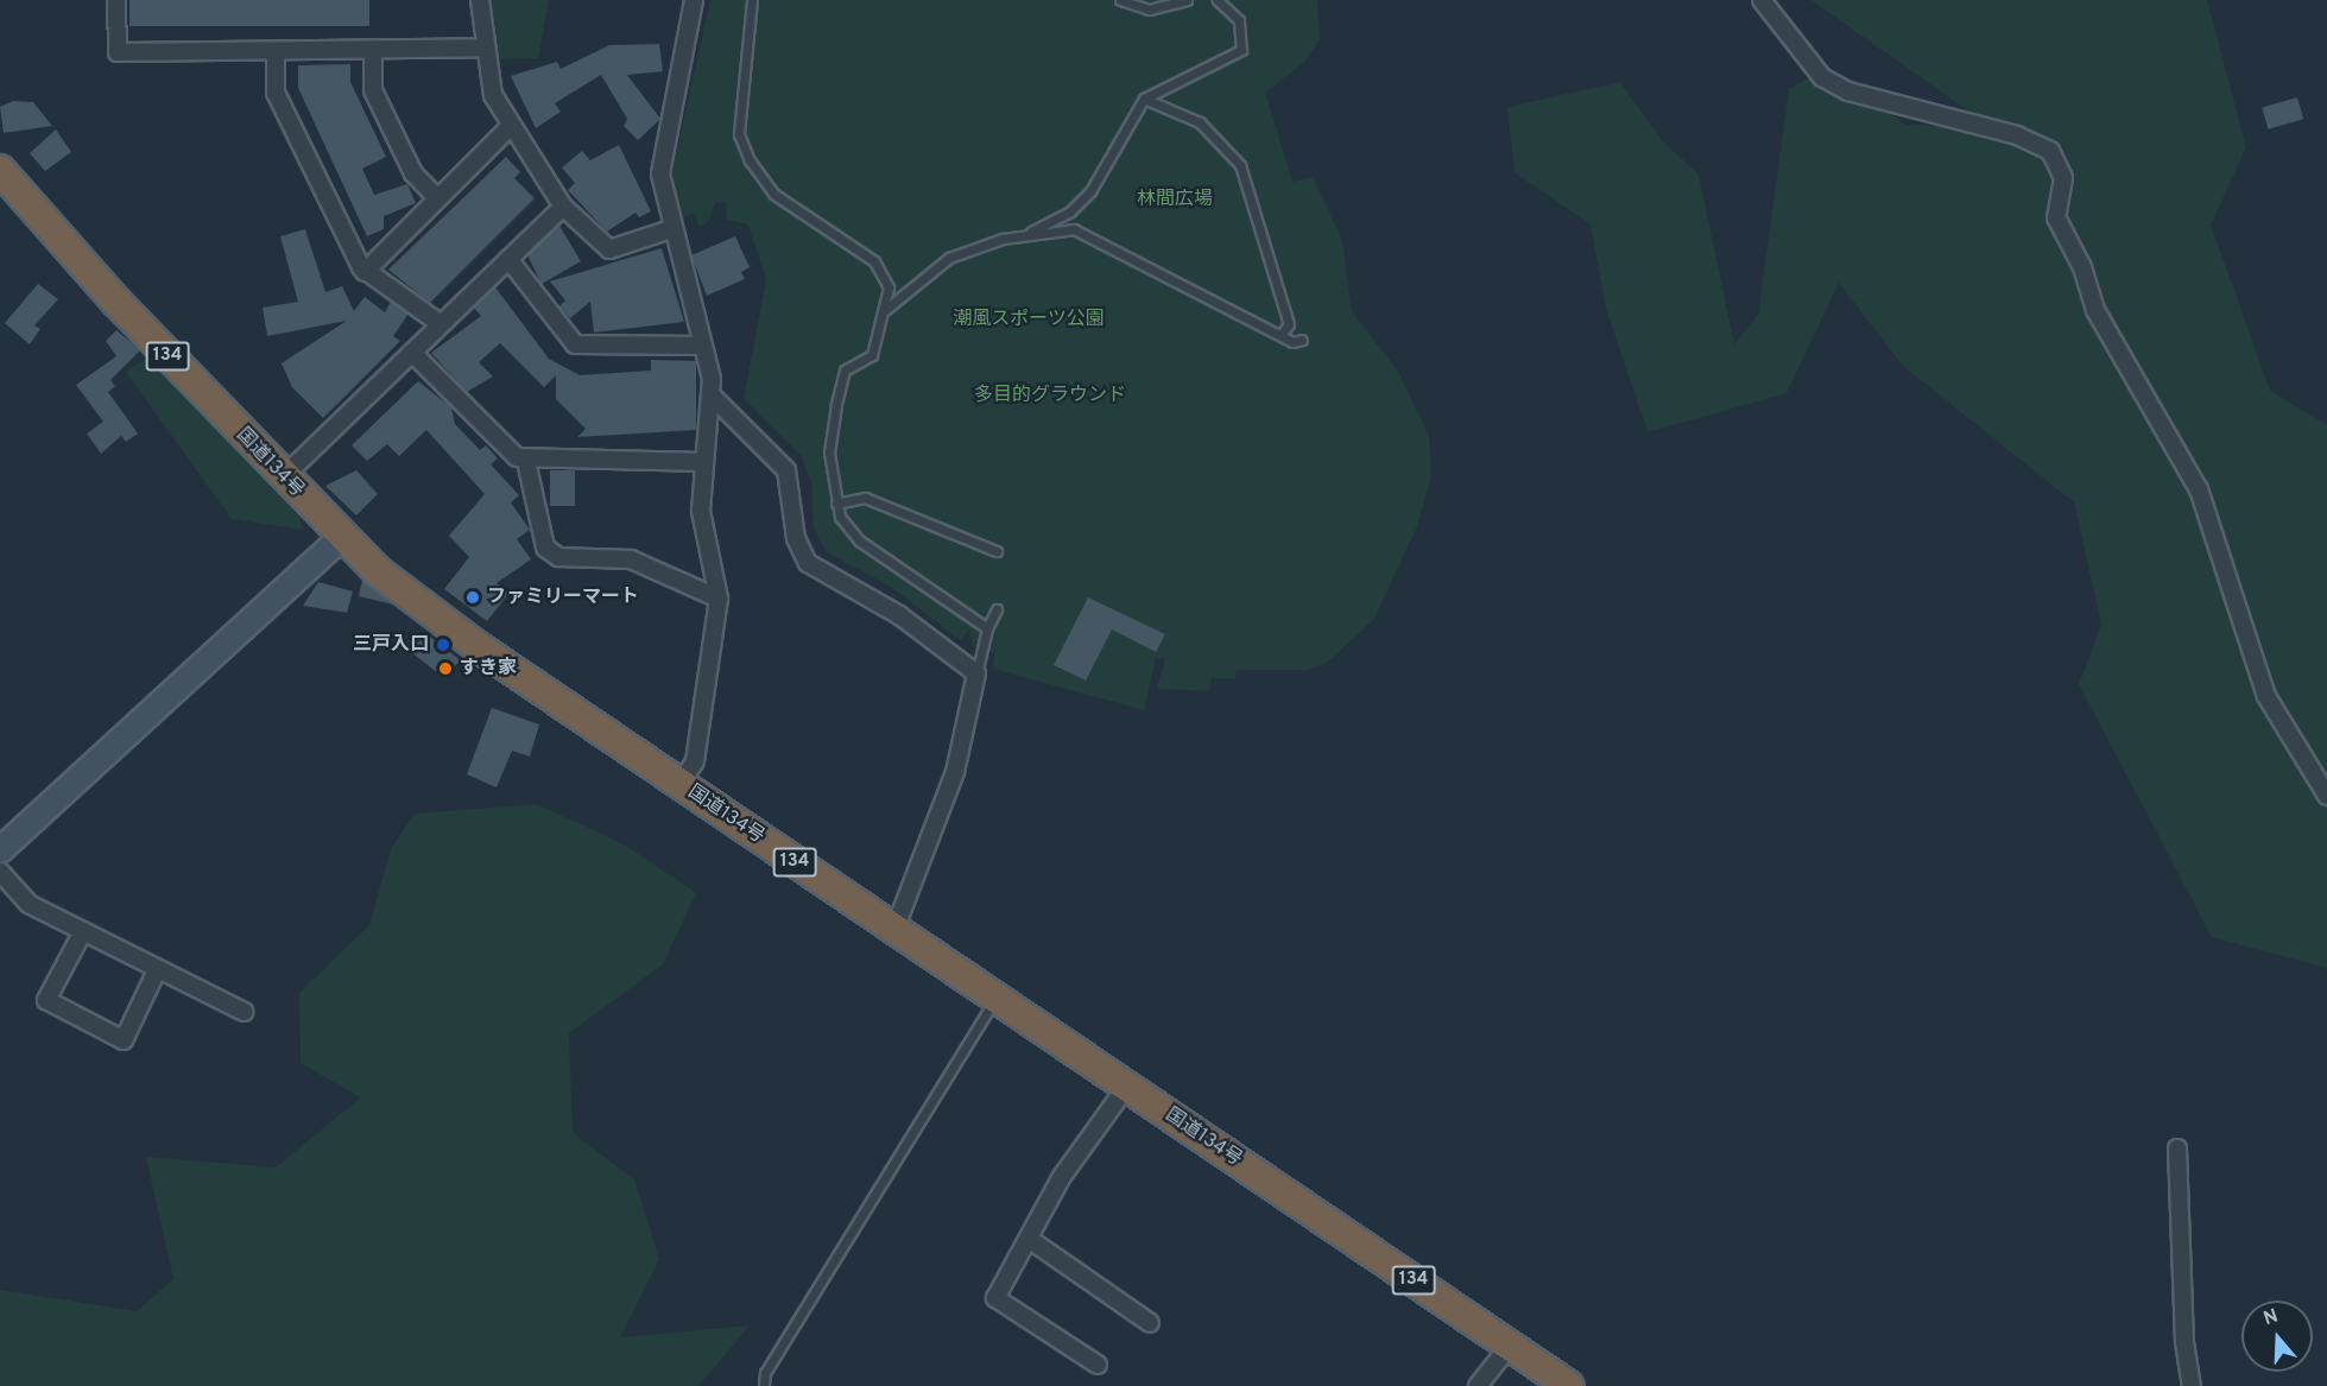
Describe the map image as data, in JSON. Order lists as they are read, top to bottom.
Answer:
{
  "streets": {
    "highway": ["134", "国道134号"]
  },
  "parks": ["林間広場", "潮風スポーツ公園", "多目的グラウンド"],
  "places": ["ファミリーマート", "三戸入口", "すき家"],
  "north": "top"
}
